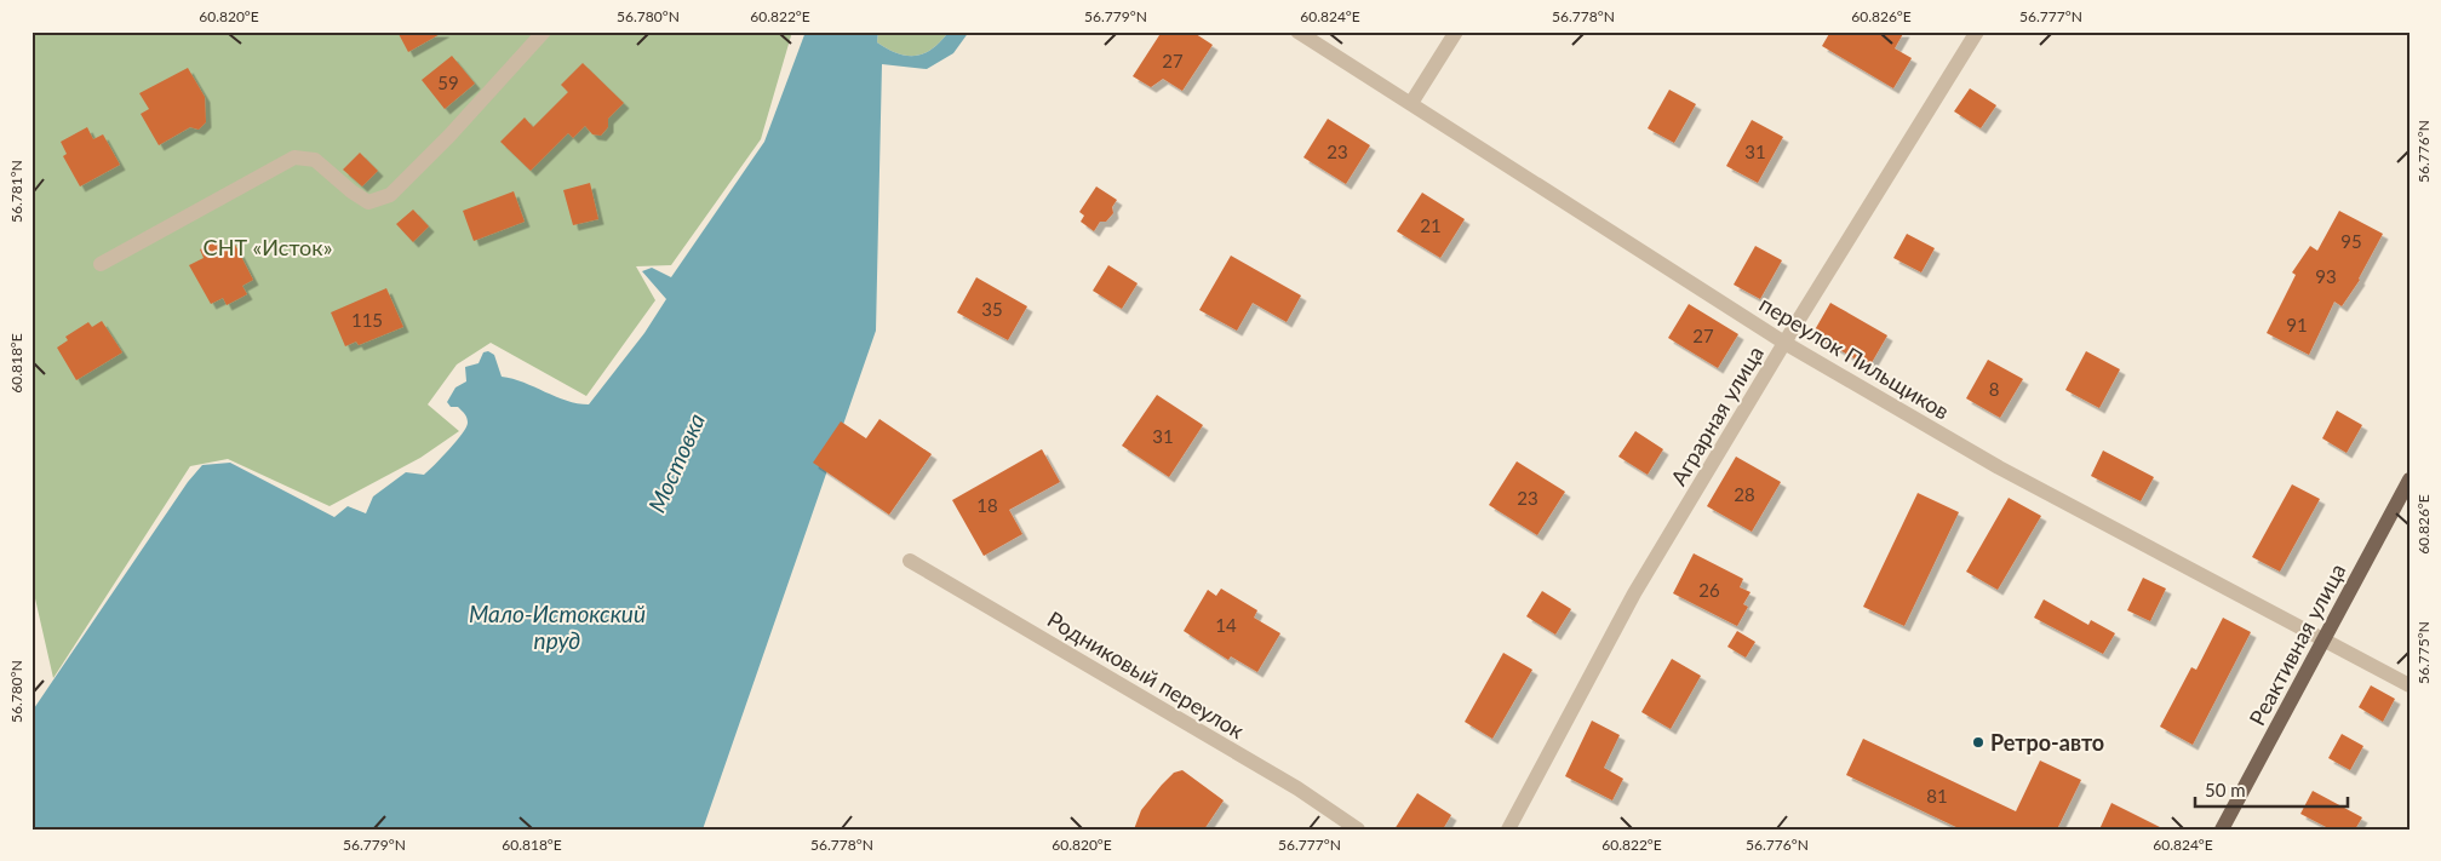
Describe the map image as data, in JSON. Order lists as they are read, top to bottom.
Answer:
{
  "streets": {
    "main road": ["Реактивная улица"],
    "street": ["переулок Пильщиков", "Аграрная улица", "Родниковый переулок"]
  },
  "crossings": [
    ["переулок Пильщиков", "Аграрная улица"],
    ["переулок Пильщиков", "Реактивная улица"]
  ],
  "water": ["Мостовка", "Мало-Истокский пруд"],
  "parks": ["СНТ «Исток»"],
  "places": ["Ретро-авто"],
  "house_numbers": [
    "27",
    "59",
    "23",
    "31",
    "21",
    "95",
    "93",
    "35",
    "115",
    "91",
    "27",
    "8",
    "31",
    "28",
    "23",
    "18",
    "26",
    "14",
    "81"
  ],
  "scale_bar": "50 m",
  "coordinates": [
    "60.820°E",
    "56.780°N",
    "60.822°E",
    "56.779°N",
    "60.824°E",
    "56.778°N",
    "60.826°E",
    "56.777°N",
    "56.776°N",
    "56.781°N",
    "60.818°E",
    "56.775°N"
  ]
}
